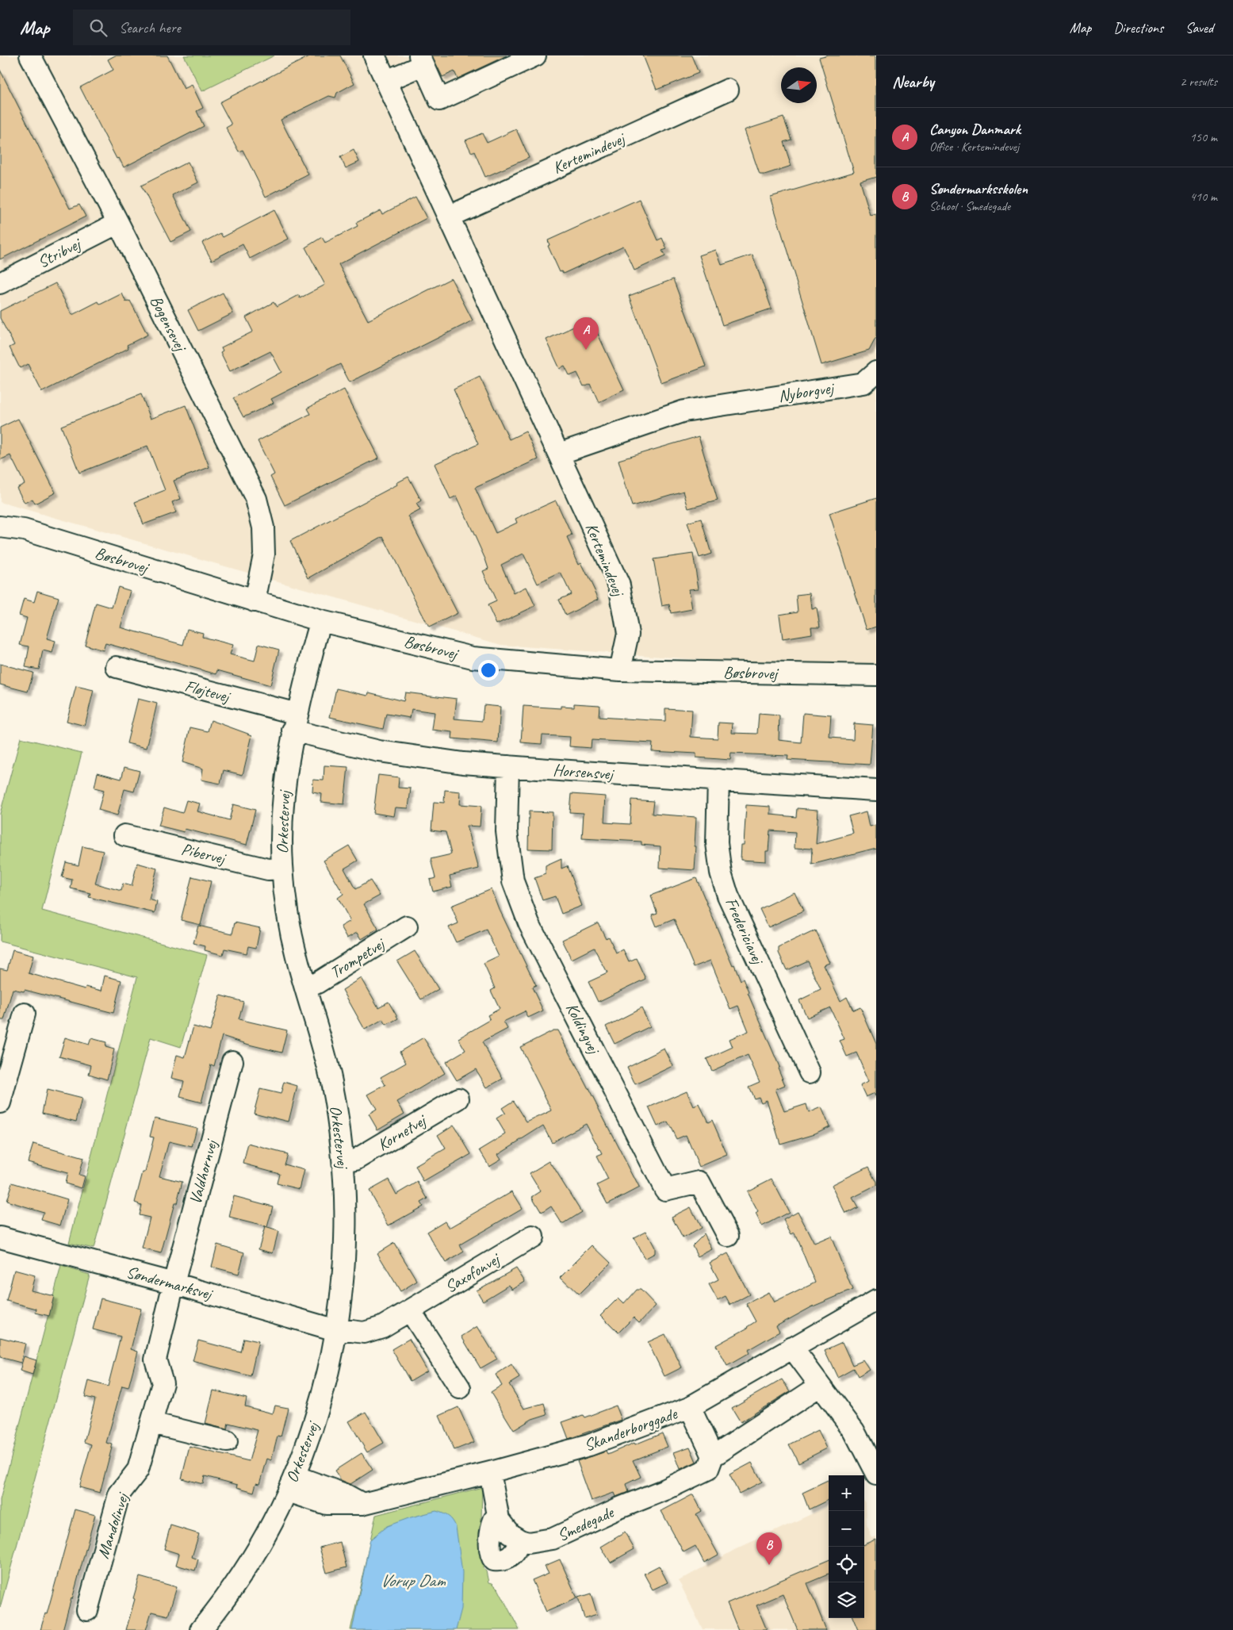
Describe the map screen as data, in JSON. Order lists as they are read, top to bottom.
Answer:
{
  "streets": {
    "street": [
      "Kertemindevej",
      "Stribvej",
      "Bogensevej",
      "Nyborgvej",
      "Bøsbrovej",
      "Fløjtevej",
      "Horsensvej",
      "Orkestervej",
      "Pibervej",
      "Fredericiavej",
      "Trompetvej",
      "Koldingvej",
      "Kornetvej",
      "Valdhornvej",
      "Saxofonvej",
      "Søndermarksvej",
      "Skanderborggade",
      "Smedegade",
      "Mandolinvej"
    ]
  },
  "crossings": [
    ["Kertemindevej", "Nyborgvej"],
    ["Kertemindevej", "Bøsbrovej"],
    ["Stribvej", "Bogensevej"],
    ["Bogensevej", "Bøsbrovej"],
    ["Bøsbrovej", "Orkestervej"],
    ["Fløjtevej", "Horsensvej"],
    ["Fløjtevej", "Orkestervej"],
    ["Horsensvej", "Orkestervej"],
    ["Horsensvej", "Fredericiavej"],
    ["Horsensvej", "Koldingvej"],
    ["Orkestervej", "Pibervej"],
    ["Orkestervej", "Trompetvej"],
    ["Orkestervej", "Kornetvej"],
    ["Orkestervej", "Saxofonvej"],
    ["Orkestervej", "Søndermarksvej"],
    ["Orkestervej", "Skanderborggade"],
    ["Valdhornvej", "Søndermarksvej"],
    ["Valdhornvej", "Mandolinvej"],
    ["Saxofonvej", "Søndermarksvej"],
    ["Søndermarksvej", "Mandolinvej"]
  ],
  "water": ["Vorup Dam"],
  "north": "right",
  "page": {
    "header": "Map",
    "search": "Search here",
    "nav": ["Map", "Directions", "Saved"],
    "heading": ["Nearby", "2 results"],
    "list": [
      {
        "mark": "A",
        "name": "Canyon Danmark",
        "note": "Office · Kertemindevej",
        "value": "150 m"
      },
      {
        "mark": "B",
        "name": "Søndermarksskolen",
        "note": "School · Smedegade",
        "value": "410 m"
      }
    ],
    "pins": ["A", "B"],
    "map_buttons": ["+", "−"]
  }
}
